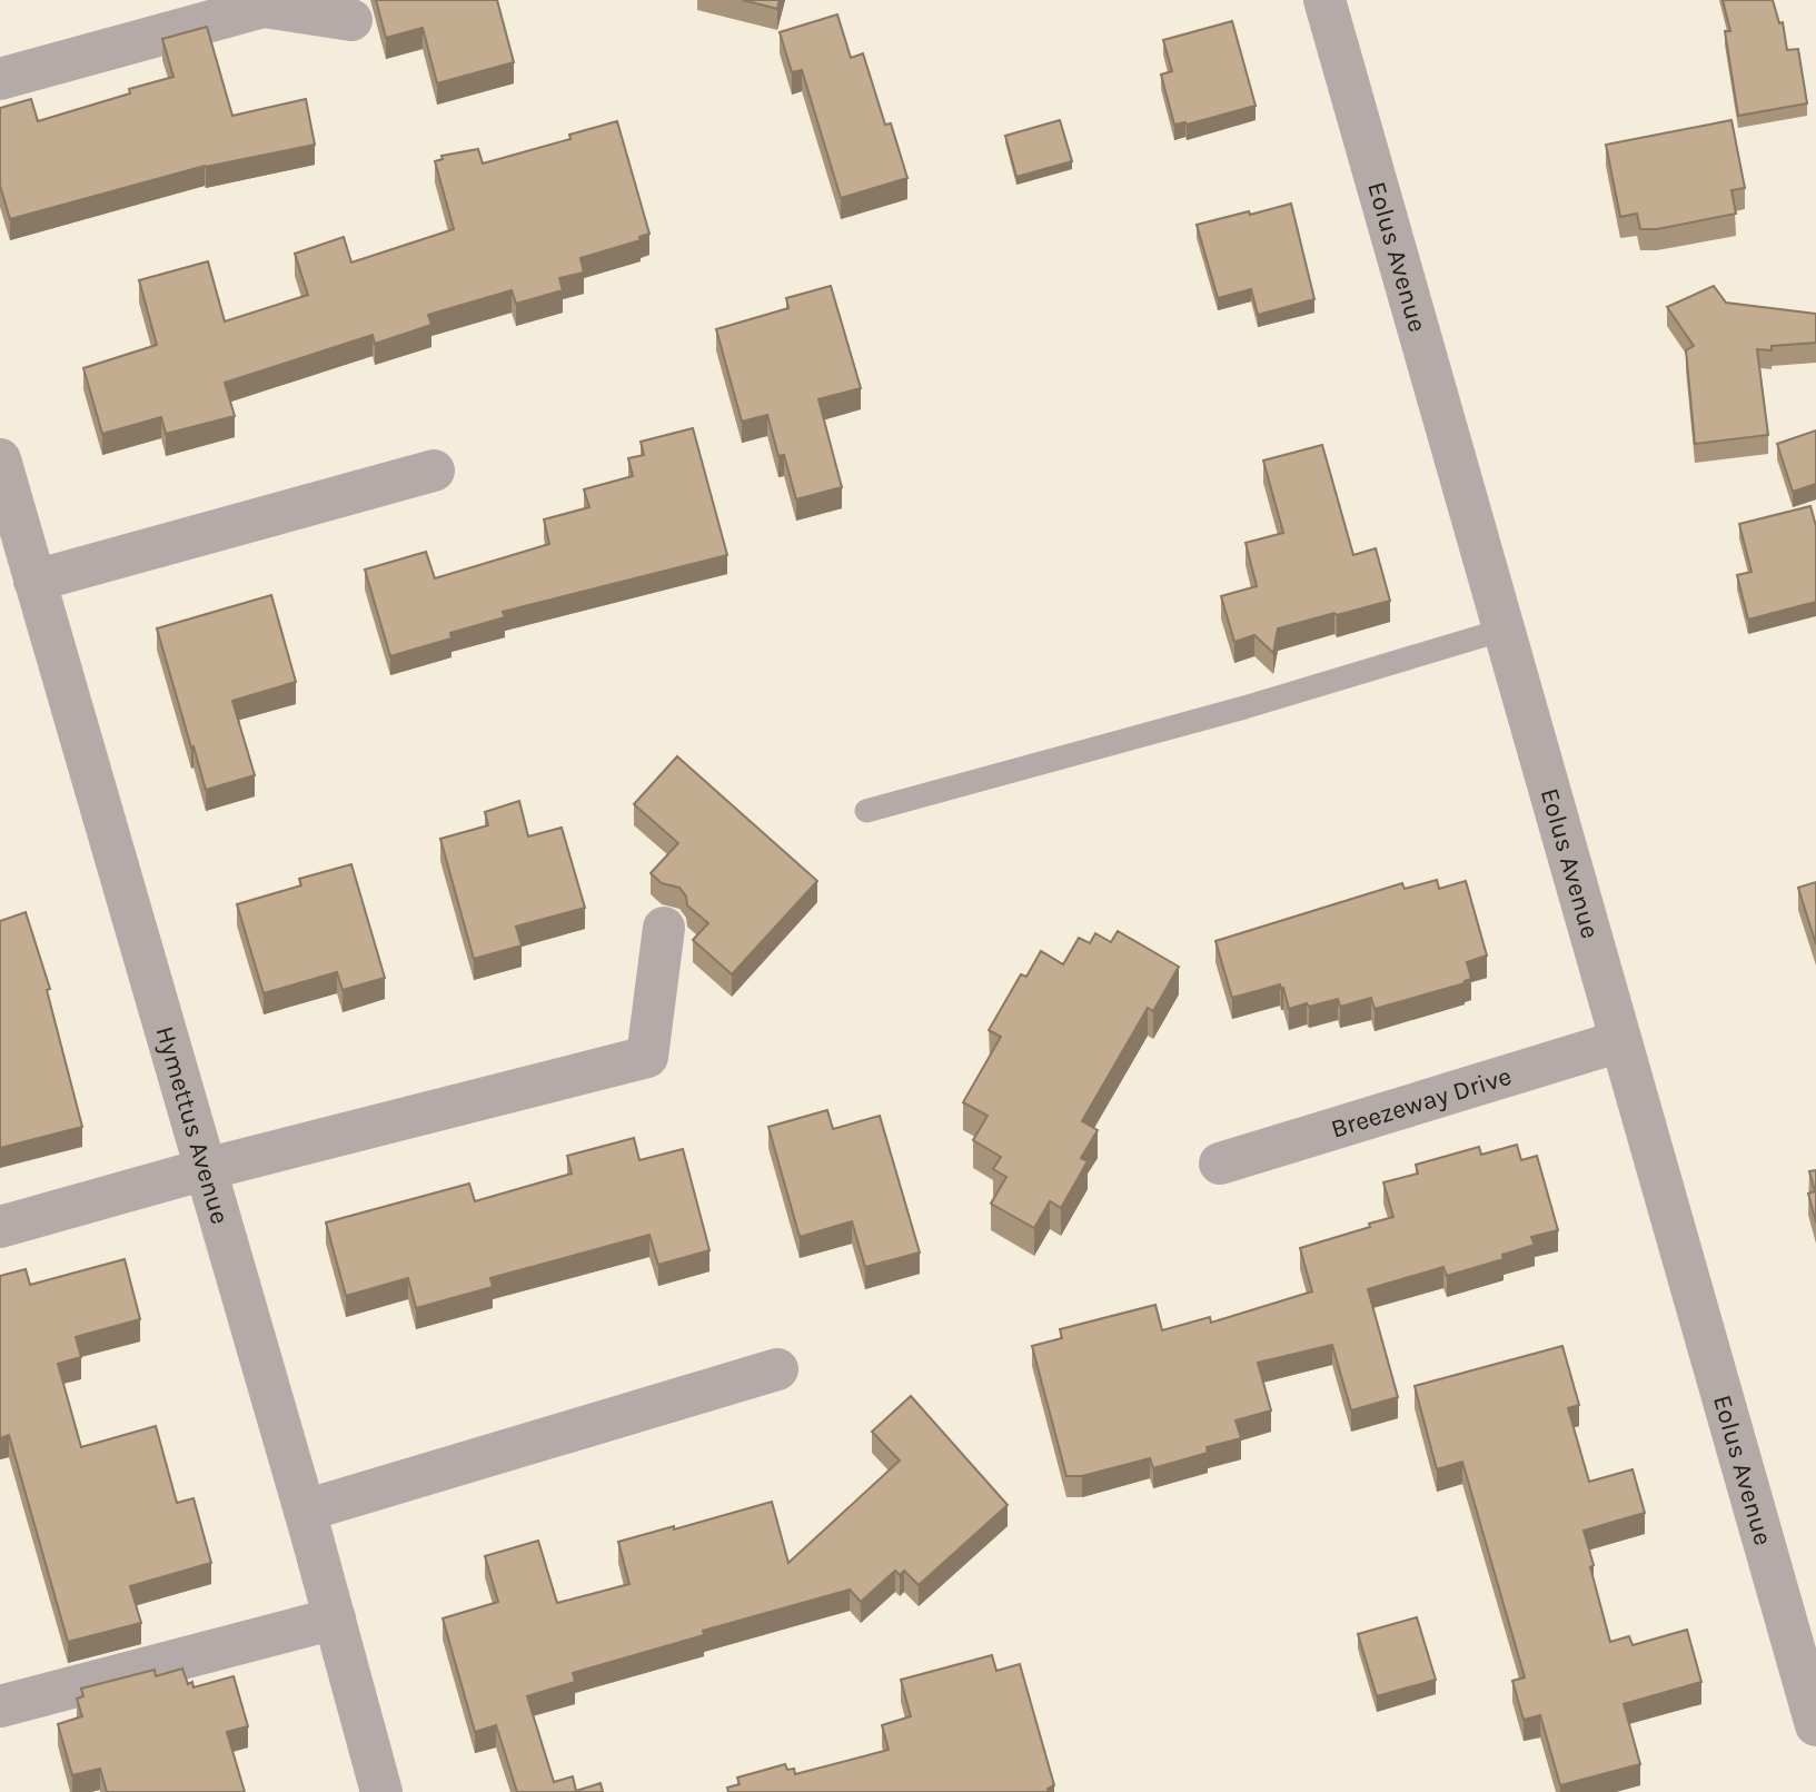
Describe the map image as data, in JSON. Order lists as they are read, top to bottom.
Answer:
{
  "streets": {
    "street": ["Eolus Avenue", "Breezeway Drive", "Hymettus Avenue"]
  },
  "crossings": [
    ["Eolus Avenue", "Breezeway Drive"]
  ]
}
